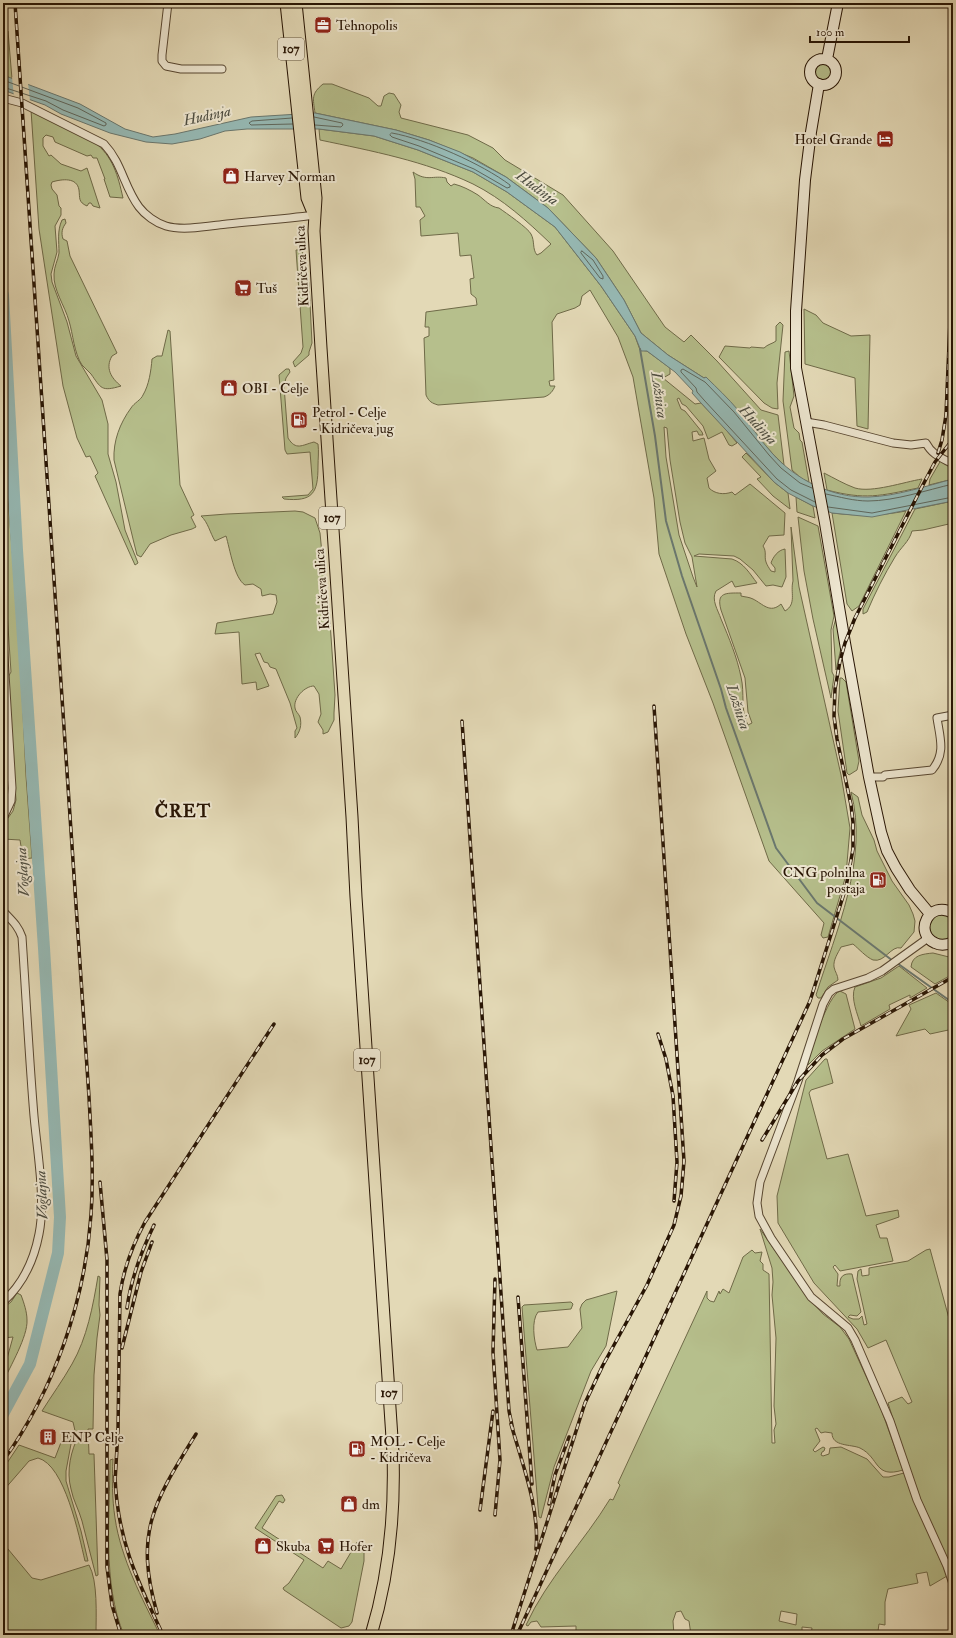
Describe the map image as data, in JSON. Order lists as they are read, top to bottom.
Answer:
{
  "streets": {
    "main road": ["107", "Kidričeva ulica"]
  },
  "districts": ["ČRET"],
  "water": ["Hudinja", "Ložnica", "Voglajna"],
  "places": {
    "office": ["Tehnopolis"],
    "hotel": ["Hotel Grande"],
    "shop": [
      "Harvey Norman",
      "OBI - Celje",
      "dm",
      "Skuba"
    ],
    "supermarket": ["Tuš", "Hofer"],
    "fuel station": ["Petrol - Celje - Kidričeva jug", "CNG polnilna postaja", "MOL - Celje - Kidričeva"],
    "building": ["ENP Celje"]
  },
  "scale_bar": "100 m"
}
